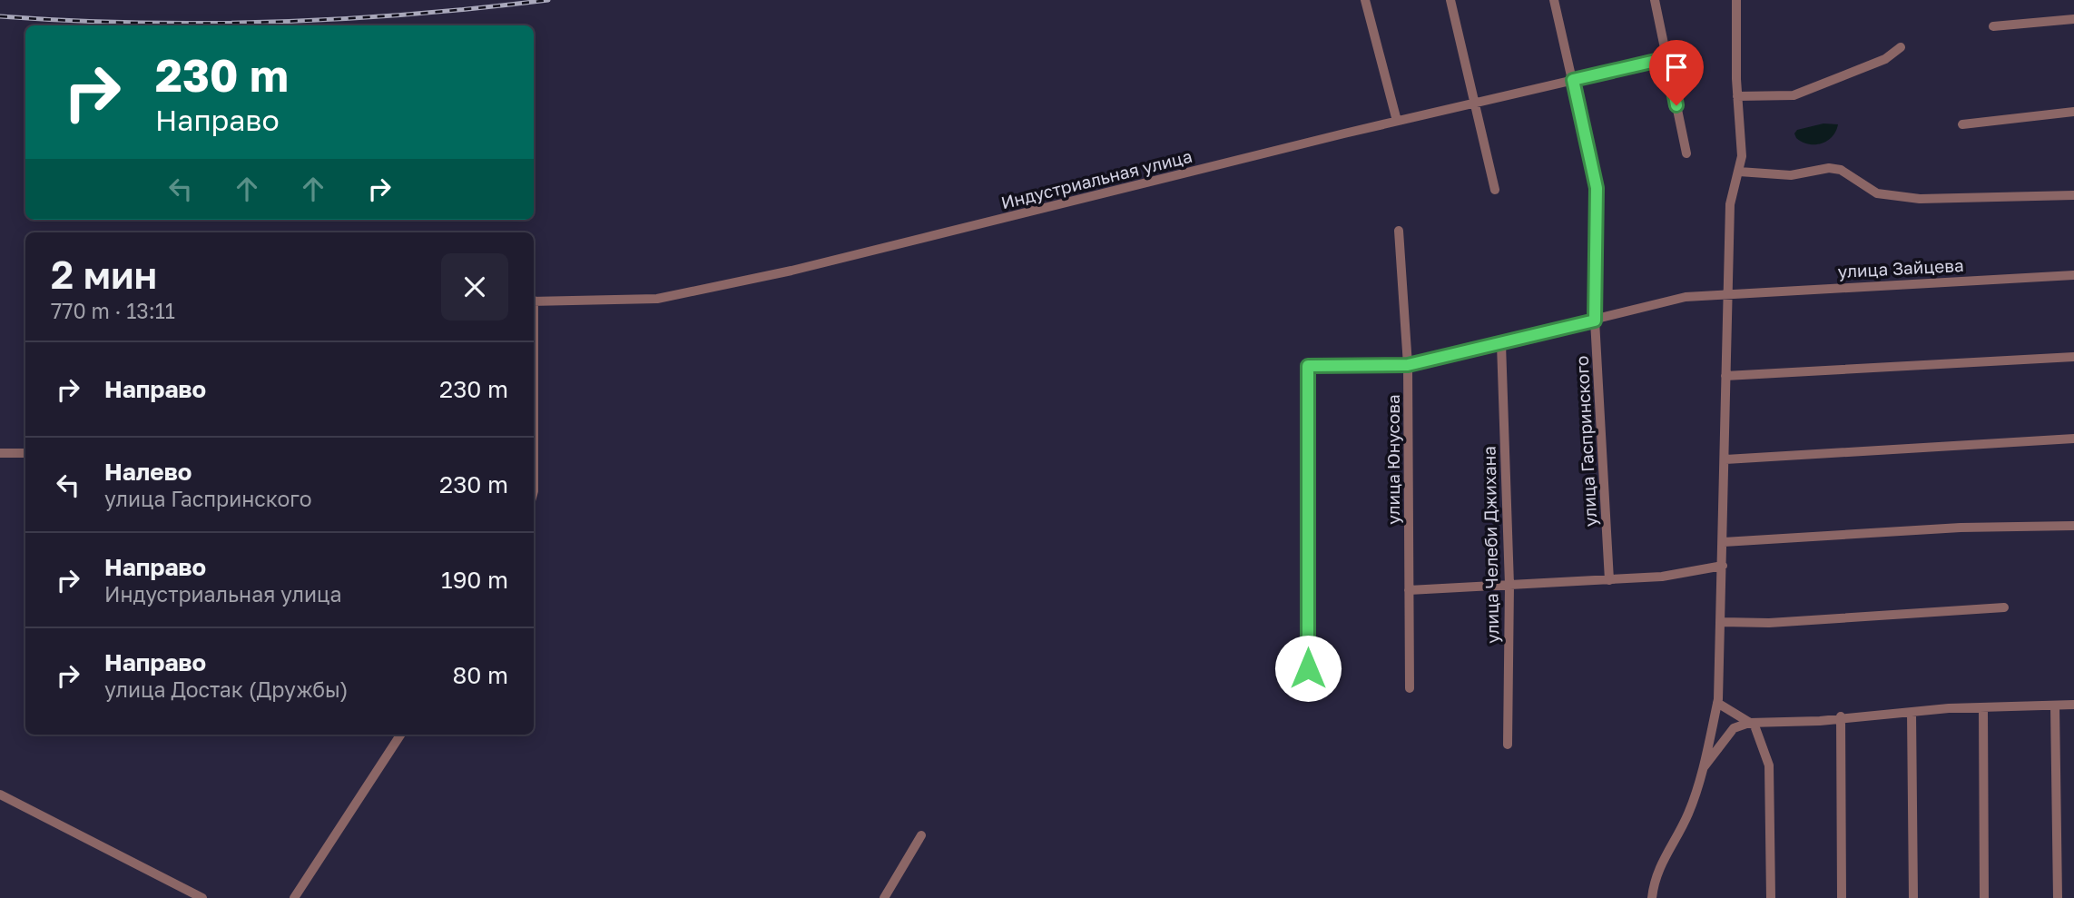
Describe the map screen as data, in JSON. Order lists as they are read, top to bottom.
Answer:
{
  "streets": {
    "street": [
      "Индустриальная улица",
      "улица Зайцева",
      "улица Гаспринского",
      "улица Юнусова",
      "улица Челеби Джихана"
    ]
  },
  "crossings": [
    ["Индустриальная улица", "улица Гаспринского"],
    ["улица Зайцева", "улица Гаспринского"],
    ["улица Зайцева", "улица Юнусова"],
    ["улица Зайцева", "улица Челеби Джихана"]
  ],
  "page": {
    "turn": ["230 m", "Направо"],
    "heading": ["2 мин", "770 m · 13:11"],
    "list": [
      {
        "name": "Направо",
        "value": "230 m"
      },
      {
        "name": "Налево",
        "note": "улица Гаспринского",
        "value": "230 m"
      },
      {
        "name": "Направо",
        "note": "Индустриальная улица",
        "value": "190 m"
      },
      {
        "name": "Направо",
        "note": "улица Достак (Дружбы)",
        "value": "80 m"
      }
    ]
  }
}
